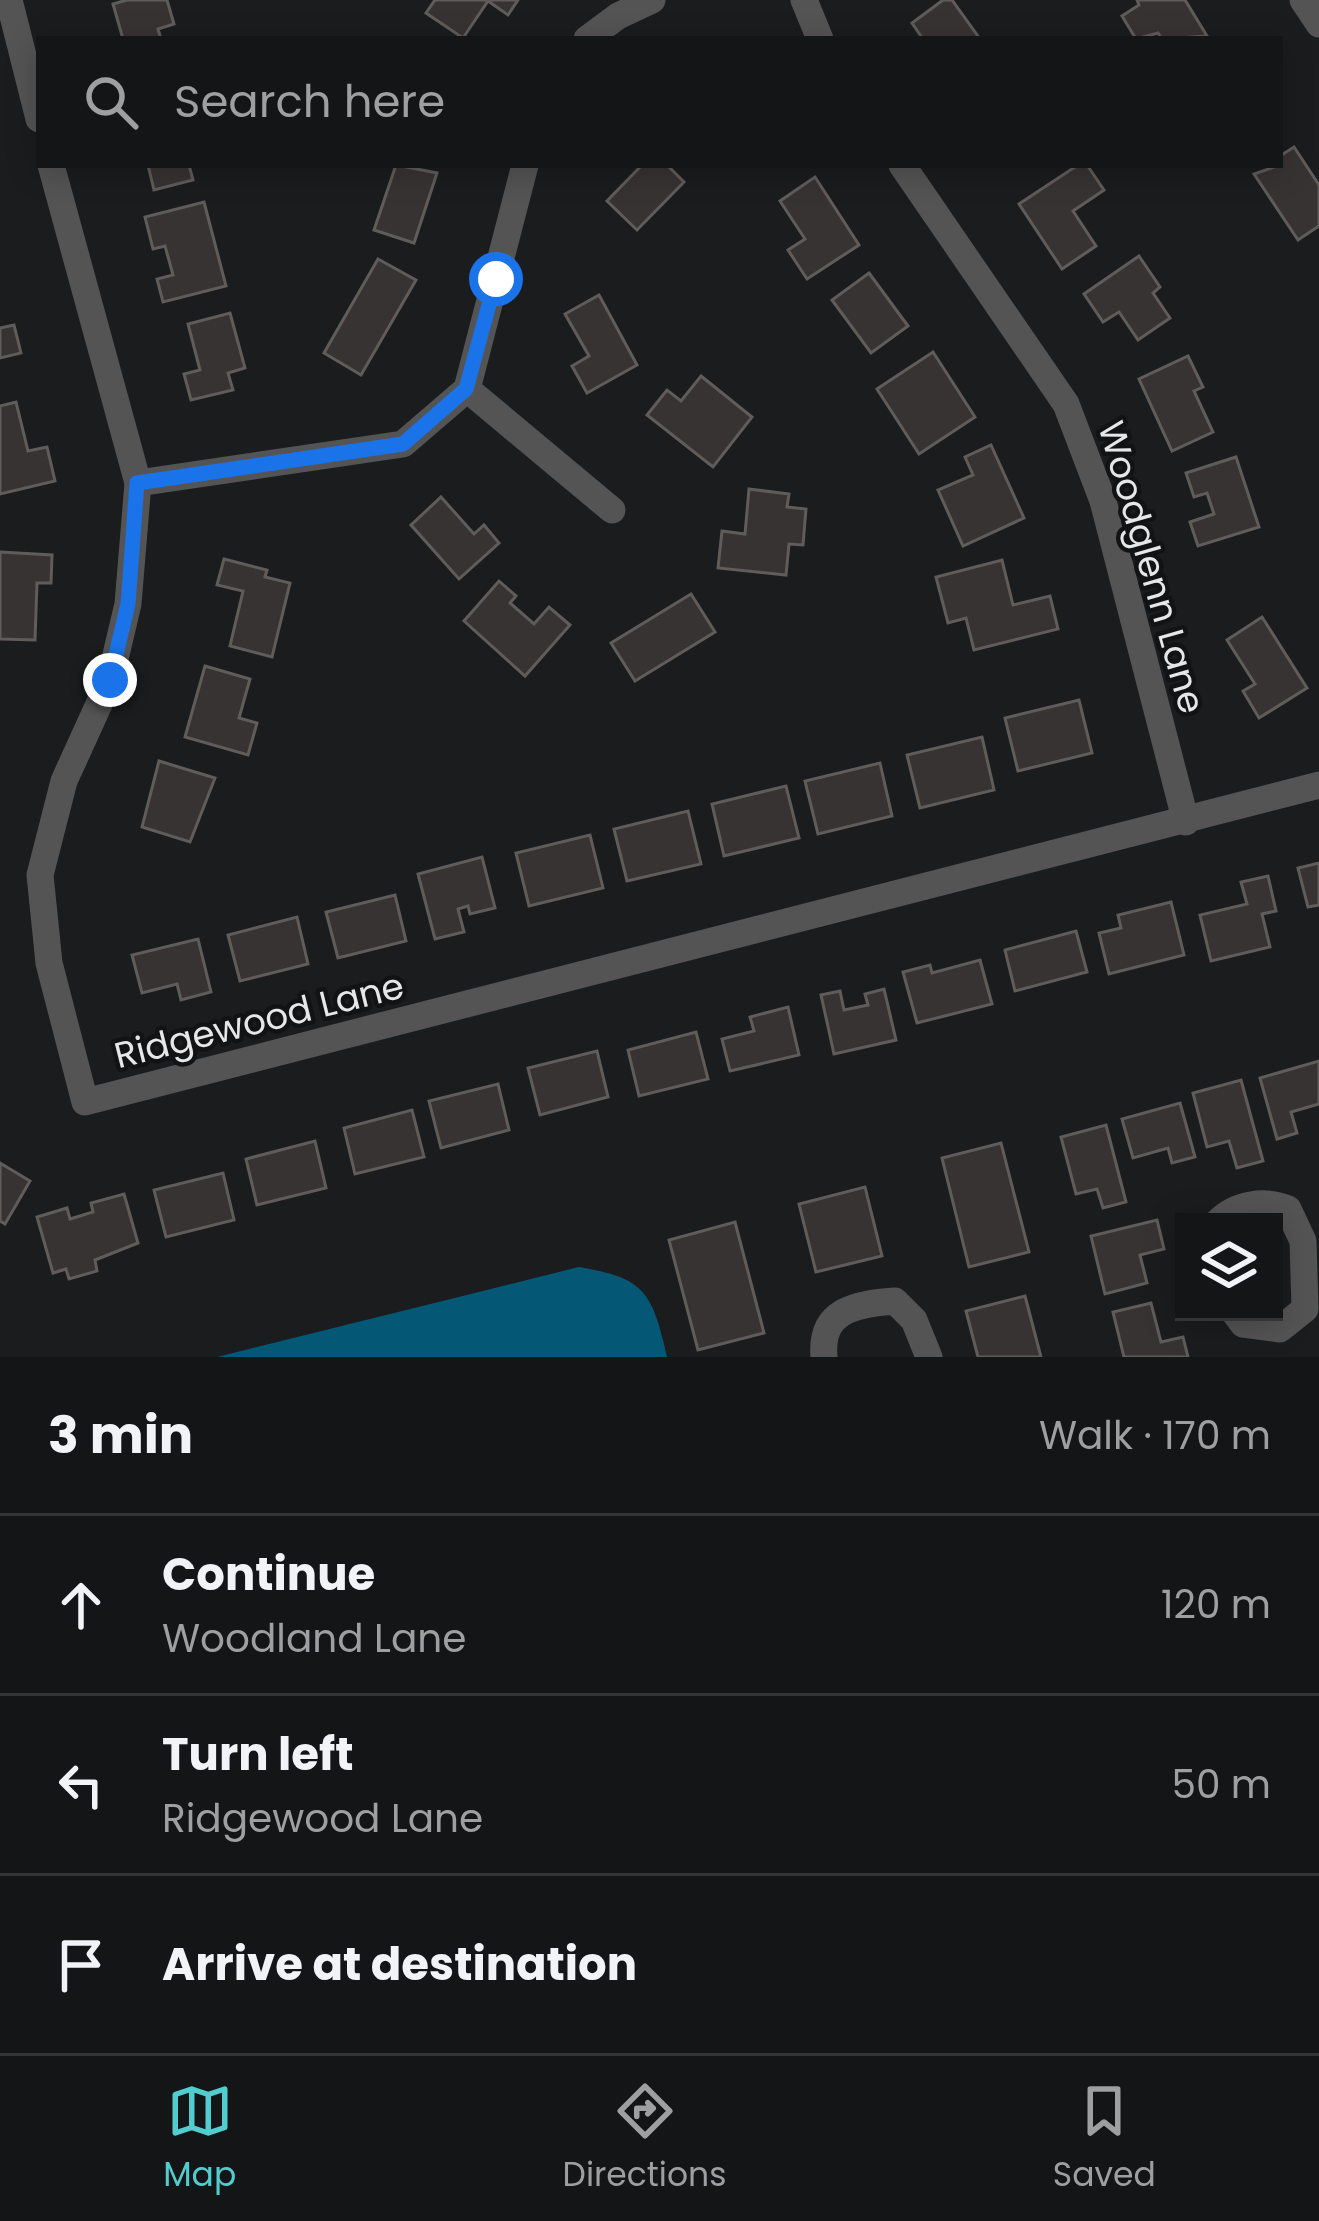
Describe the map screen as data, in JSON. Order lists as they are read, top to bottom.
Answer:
{
  "streets": {
    "street": ["Woodglenn Lane", "Ridgewood Lane"]
  },
  "crossings": [
    ["Woodglenn Lane", "Ridgewood Lane"]
  ],
  "page": {
    "search": "Search here",
    "heading": ["3 min", "Walk · 170 m"],
    "list": [
      ["Continue", "Woodland Lane", "120 m"],
      ["Turn left", "Ridgewood Lane", "50 m"],
      "Arrive at destination"
    ],
    "nav": ["Map", "Directions", "Saved"]
  }
}
